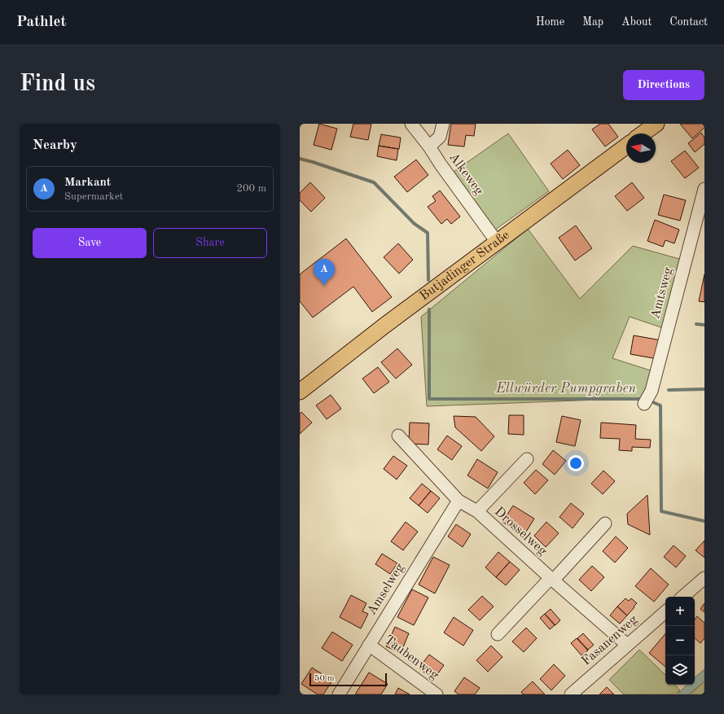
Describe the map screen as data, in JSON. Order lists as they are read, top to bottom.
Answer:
{
  "streets": {
    "main road": ["Butjadinger Straße"],
    "street": [
      "Alkeweg",
      "Amtsweg",
      "Drosselweg",
      "Amselweg",
      "Fasanenweg",
      "Taubenweg"
    ]
  },
  "crossings": [
    ["Alkeweg", "Butjadinger Straße"],
    ["Drosselweg", "Amselweg"],
    ["Drosselweg", "Fasanenweg"],
    ["Amselweg", "Taubenweg"]
  ],
  "water": ["Ellwürder Pumpgraben"],
  "scale_bar": "50 m",
  "north": "left",
  "page": {
    "header": "Pathlet",
    "nav": [
      "Home",
      "Map",
      "About",
      "Contact"
    ],
    "buttons": [
      "Directions",
      ["Save", "Share"]
    ],
    "title": "Find us",
    "heading": "Nearby",
    "list": [
      {
        "mark": "A",
        "name": "Markant",
        "note": "Supermarket",
        "value": "200 m"
      }
    ],
    "pins": "A",
    "map_buttons": ["+", "−"],
    "scale": "50 m"
  }
}
